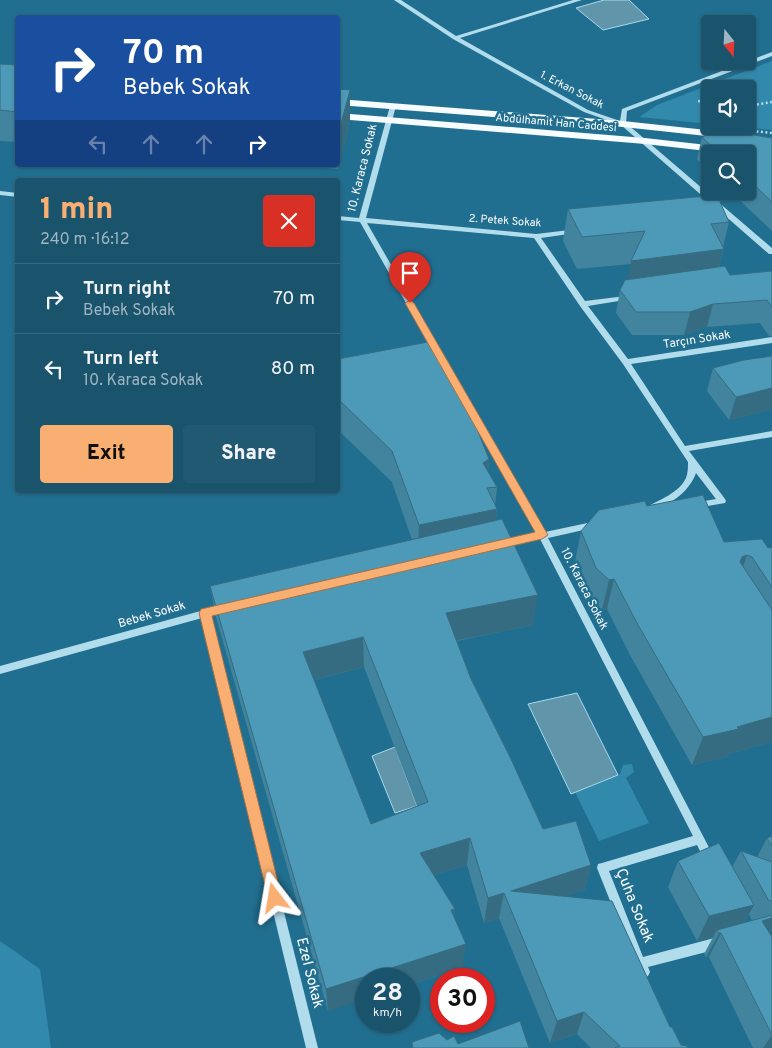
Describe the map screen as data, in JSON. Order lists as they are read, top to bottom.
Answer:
{
  "streets": {
    "main road": ["Abdülhamit Han Caddesi"],
    "street": [
      "1. Erkan Sokak",
      "10. Karaca Sokak",
      "2. Petek Sokak",
      "Tarçın Sokak",
      "Bebek Sokak",
      "Çuha Sokak",
      "Ezel Sokak"
    ]
  },
  "crossings": [
    ["1. Erkan Sokak", "Abdülhamit Han Caddesi"],
    ["Abdülhamit Han Caddesi", "10. Karaca Sokak"],
    ["10. Karaca Sokak", "2. Petek Sokak"],
    ["10. Karaca Sokak", "Çuha Sokak"],
    ["Bebek Sokak", "Ezel Sokak"]
  ],
  "north": "bottom",
  "page": {
    "turn": ["70 m", "Bebek Sokak"],
    "heading": ["1 min", "240 m · 16:12"],
    "list": [
      {
        "name": "Turn right",
        "note": "Bebek Sokak",
        "value": "70 m"
      },
      {
        "name": "Turn left",
        "note": "10. Karaca Sokak",
        "value": "80 m"
      }
    ],
    "buttons": ["Exit", "Share"],
    "speed": "28 km/h",
    "limit": "30"
  }
}
